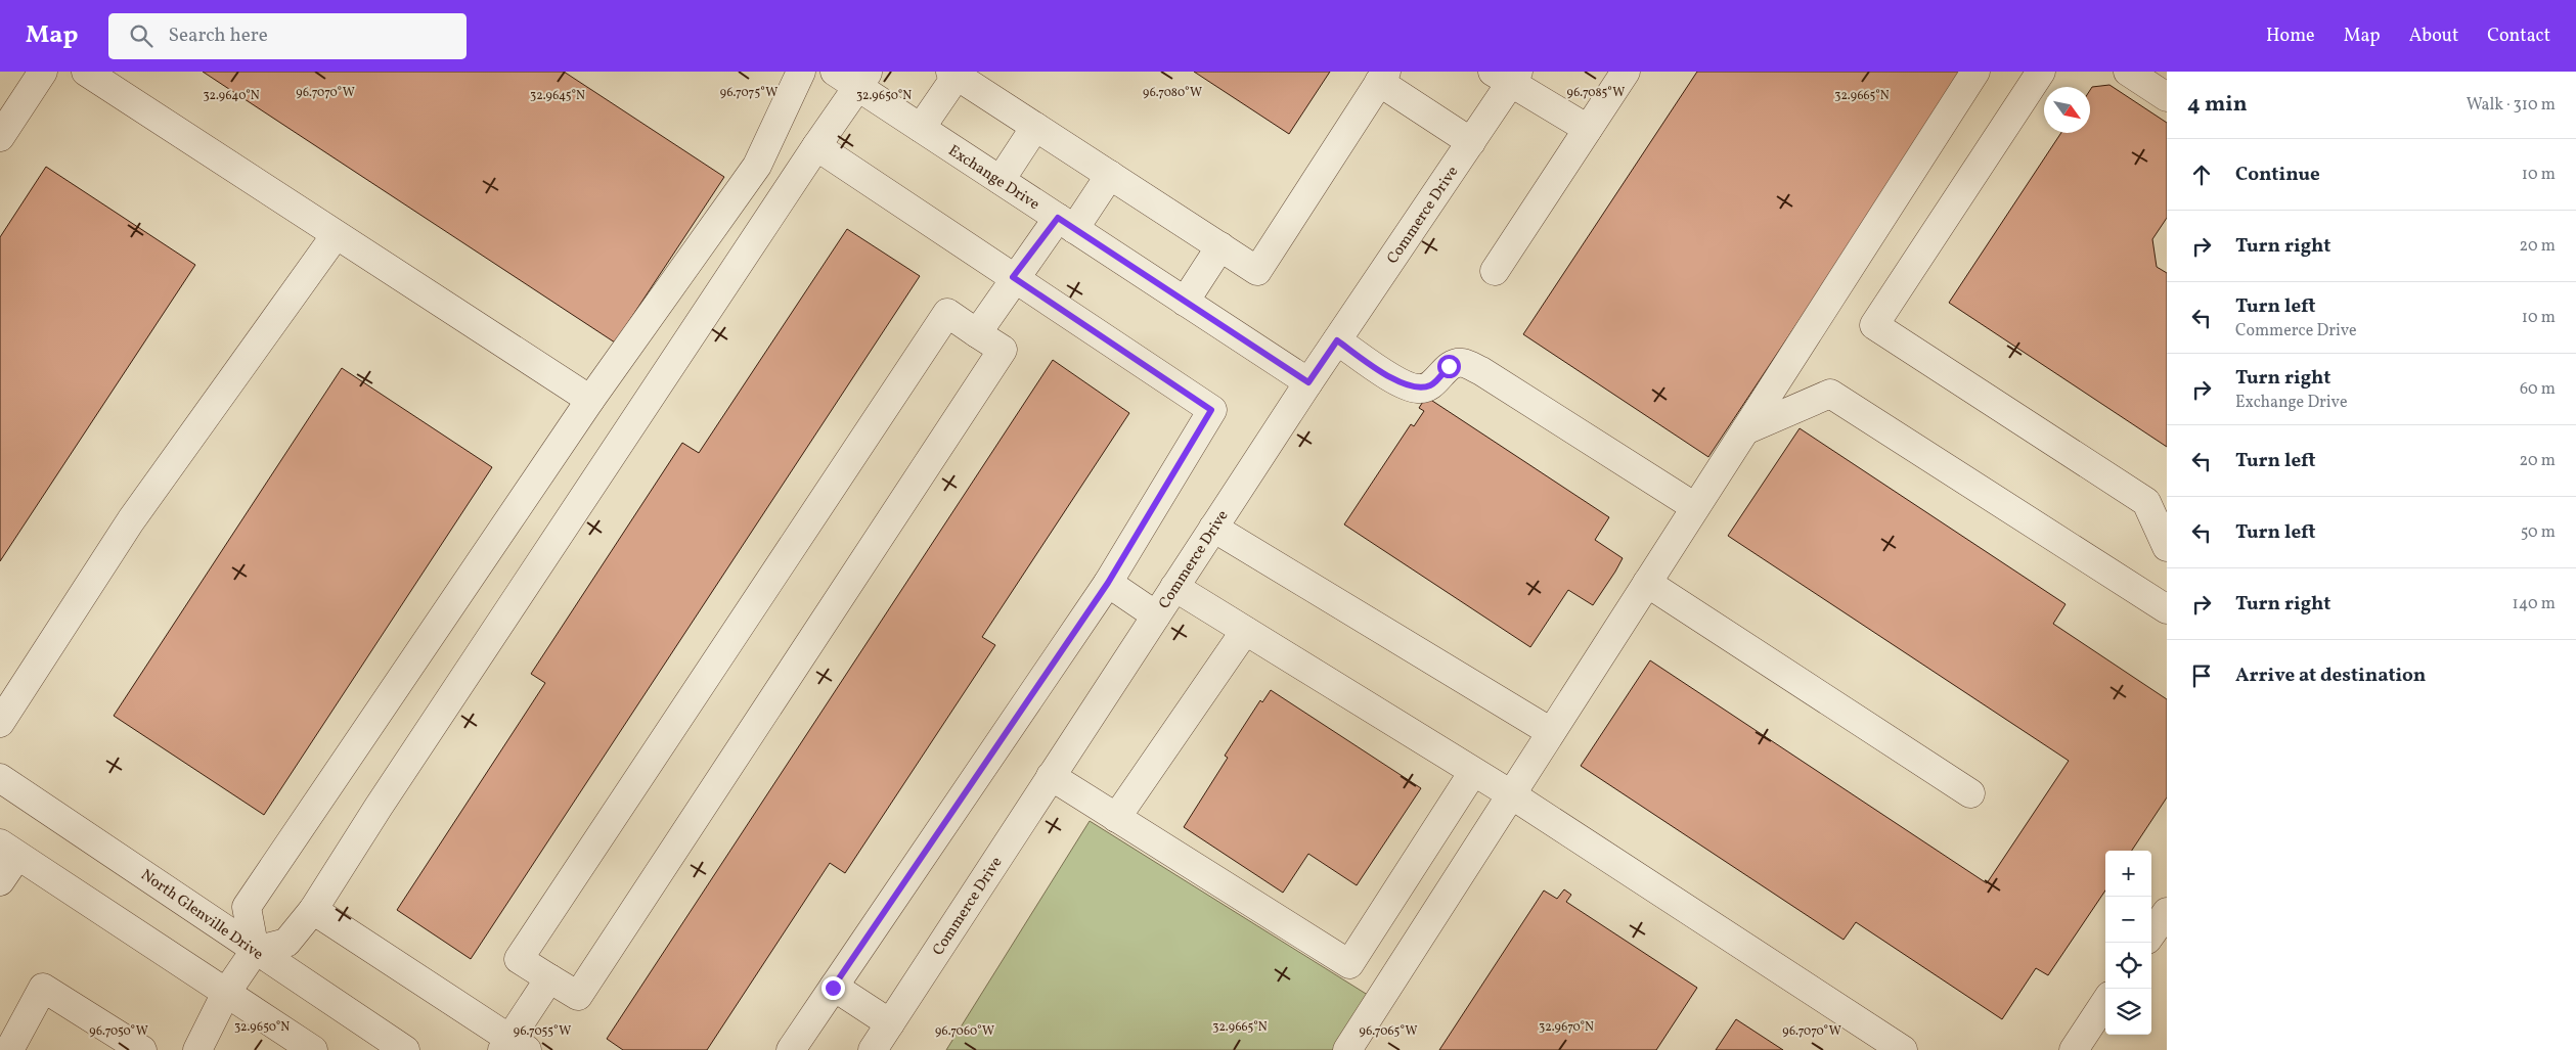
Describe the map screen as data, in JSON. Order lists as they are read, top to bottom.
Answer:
{
  "streets": {
    "street": ["Exchange Drive", "Commerce Drive", "North Glenville Drive"]
  },
  "crossings": [
    ["Exchange Drive", "Commerce Drive"]
  ],
  "north": "bottom right",
  "page": {
    "header": "Map",
    "search": "Search here",
    "nav": [
      "Home",
      "Map",
      "About",
      "Contact"
    ],
    "heading": ["4 min", "Walk · 310 m"],
    "list": [
      ["Continue", "10 m"],
      ["Turn right", "20 m"],
      ["Turn left", "Commerce Drive", "10 m"],
      ["Turn right", "Exchange Drive", "60 m"],
      ["Turn left", "20 m"],
      ["Turn left", "50 m"],
      ["Turn right", "140 m"],
      "Arrive at destination"
    ],
    "map_buttons": ["+", "−"]
  },
  "coordinates": [
    "96.7075°W",
    "96.7085°W",
    "96.7070°W",
    "96.7080°W",
    "32.9640°N",
    "32.9645°N",
    "32.9650°N",
    "32.9665°N",
    "32.9670°N",
    "96.7050°W",
    "96.7055°W",
    "96.7060°W",
    "96.7065°W"
  ]
}
